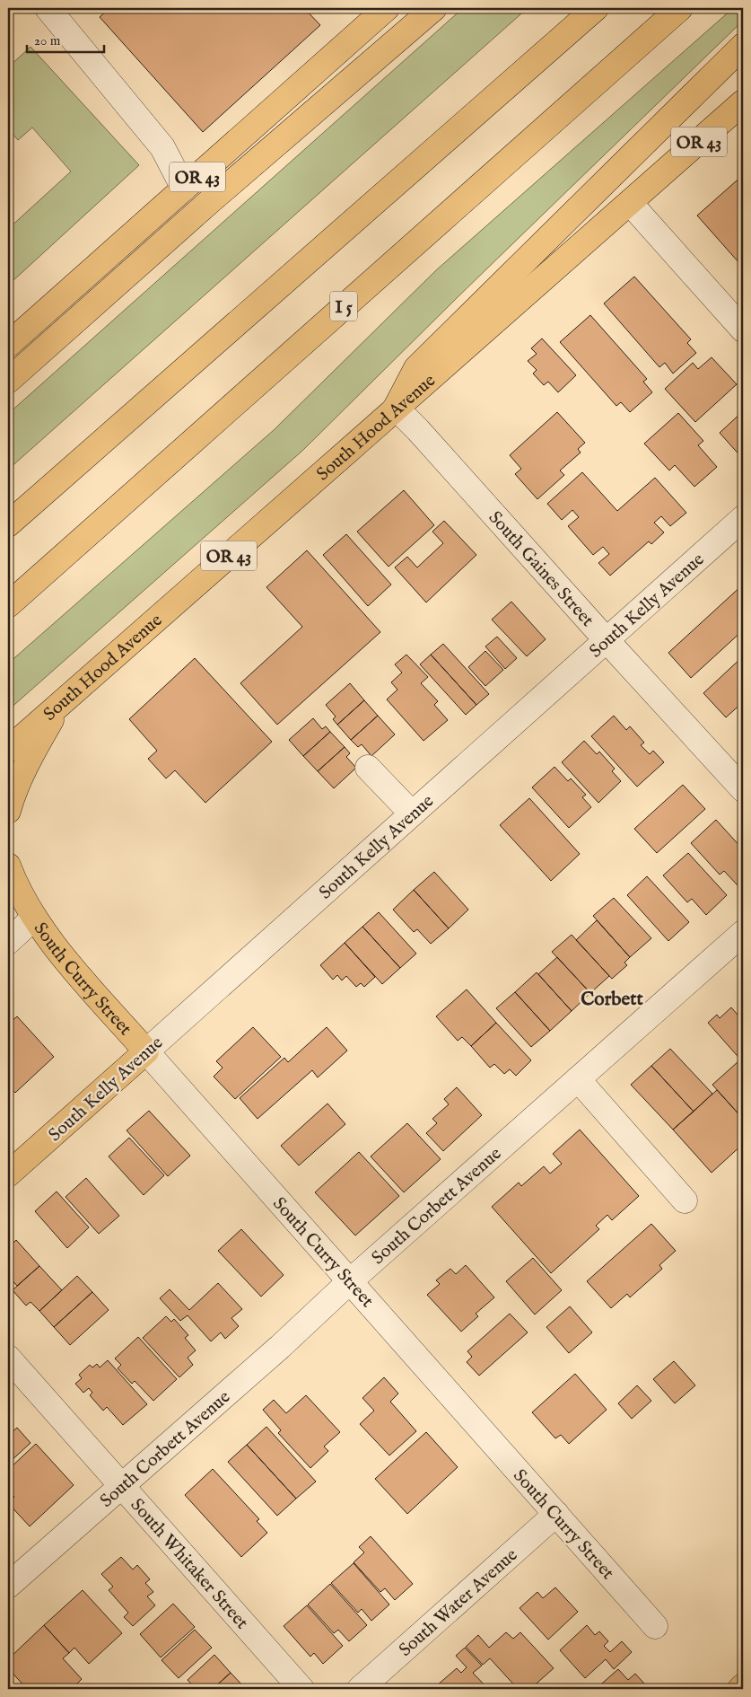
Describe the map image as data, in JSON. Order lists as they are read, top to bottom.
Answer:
{
  "streets": {
    "main road": [
      "OR 43",
      "I 5",
      "South Hood Avenue",
      "South Kelly Avenue",
      "South Curry Street"
    ],
    "street": [
      "South Gaines Street",
      "South Corbett Avenue",
      "South Whitaker Street",
      "South Water Avenue"
    ]
  },
  "crossings": [
    ["South Hood Avenue", "South Gaines Street"],
    ["South Gaines Street", "South Kelly Avenue"],
    ["South Kelly Avenue", "South Curry Street"],
    ["South Curry Street", "South Corbett Avenue"],
    ["South Curry Street", "South Water Avenue"],
    ["South Corbett Avenue", "South Whitaker Street"]
  ],
  "districts": ["Corbett"],
  "scale_bar": "20 m"
}
